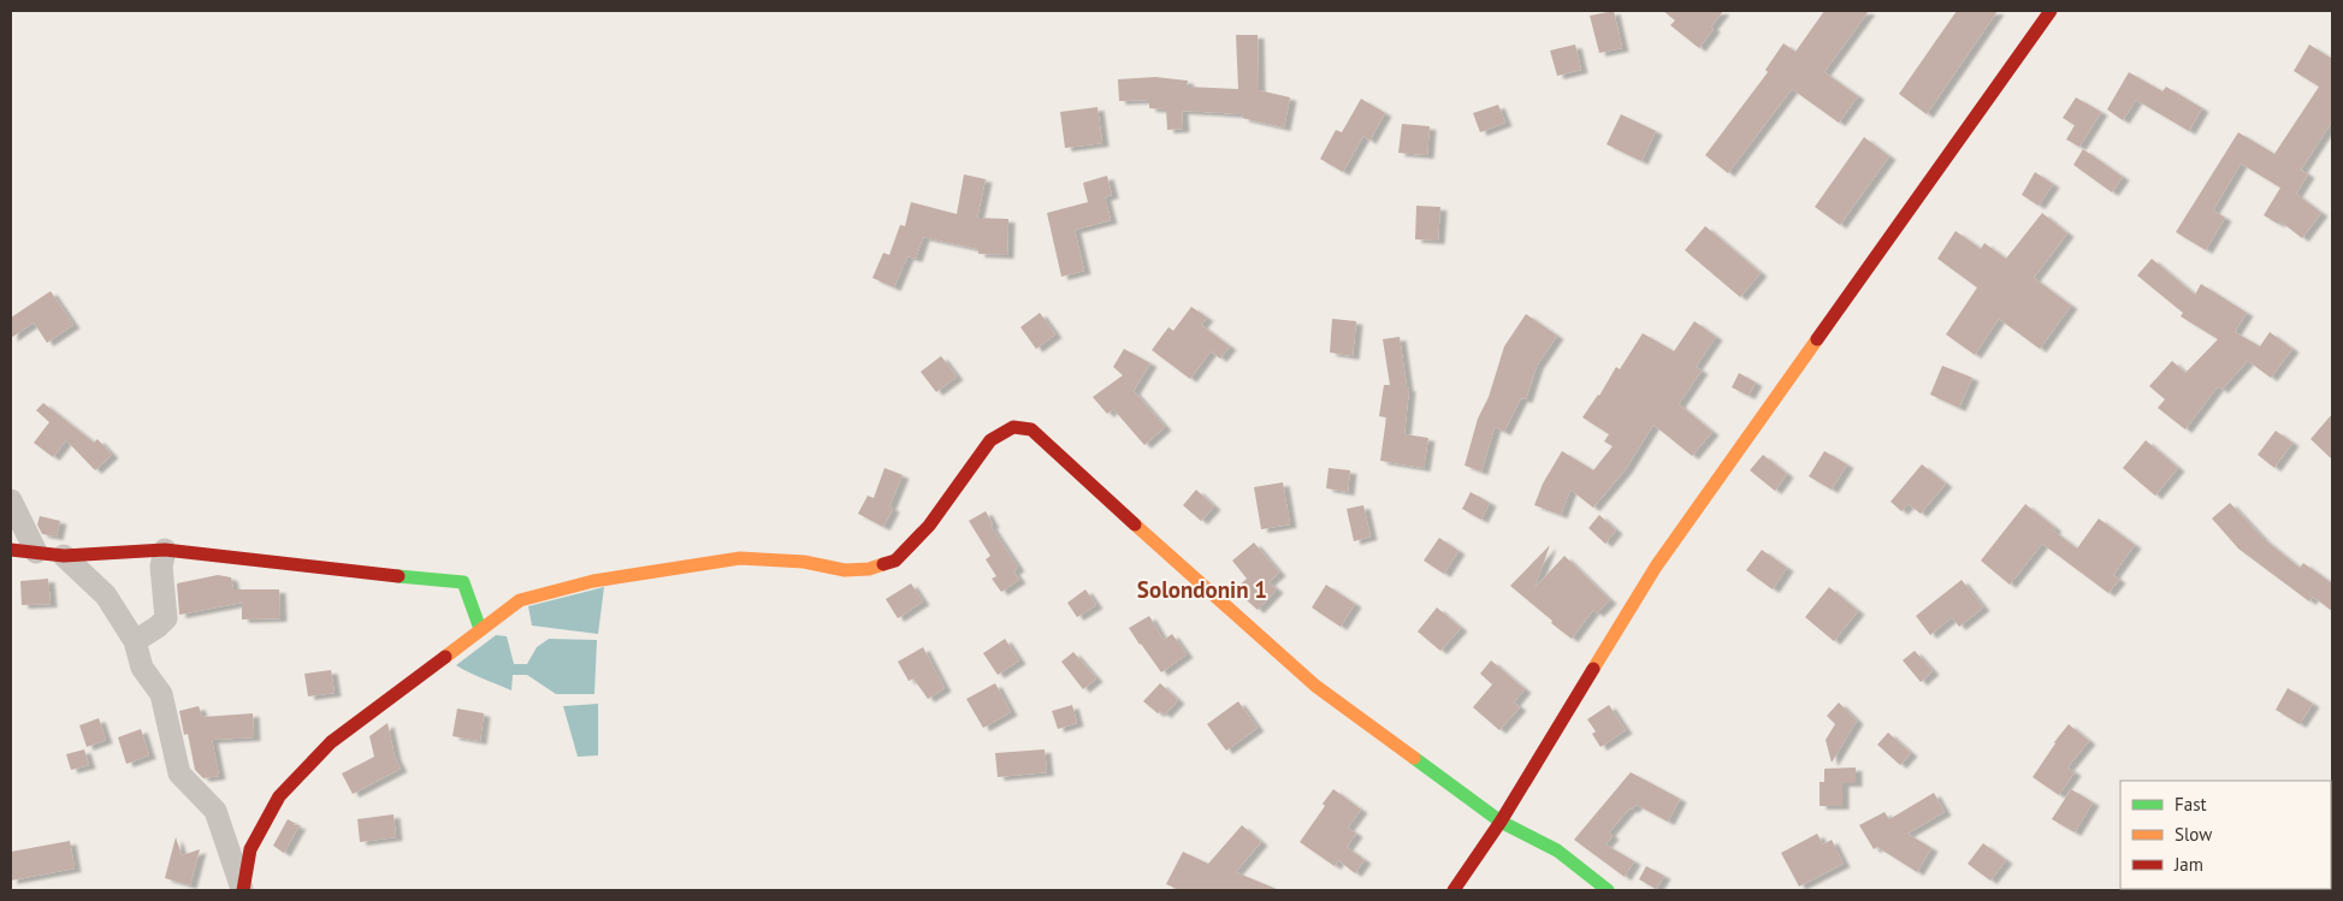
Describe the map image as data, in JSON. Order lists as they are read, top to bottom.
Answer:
{
  "districts": ["Solondonin 1"],
  "legend": ["Fast", "Slow", "Jam"]
}
